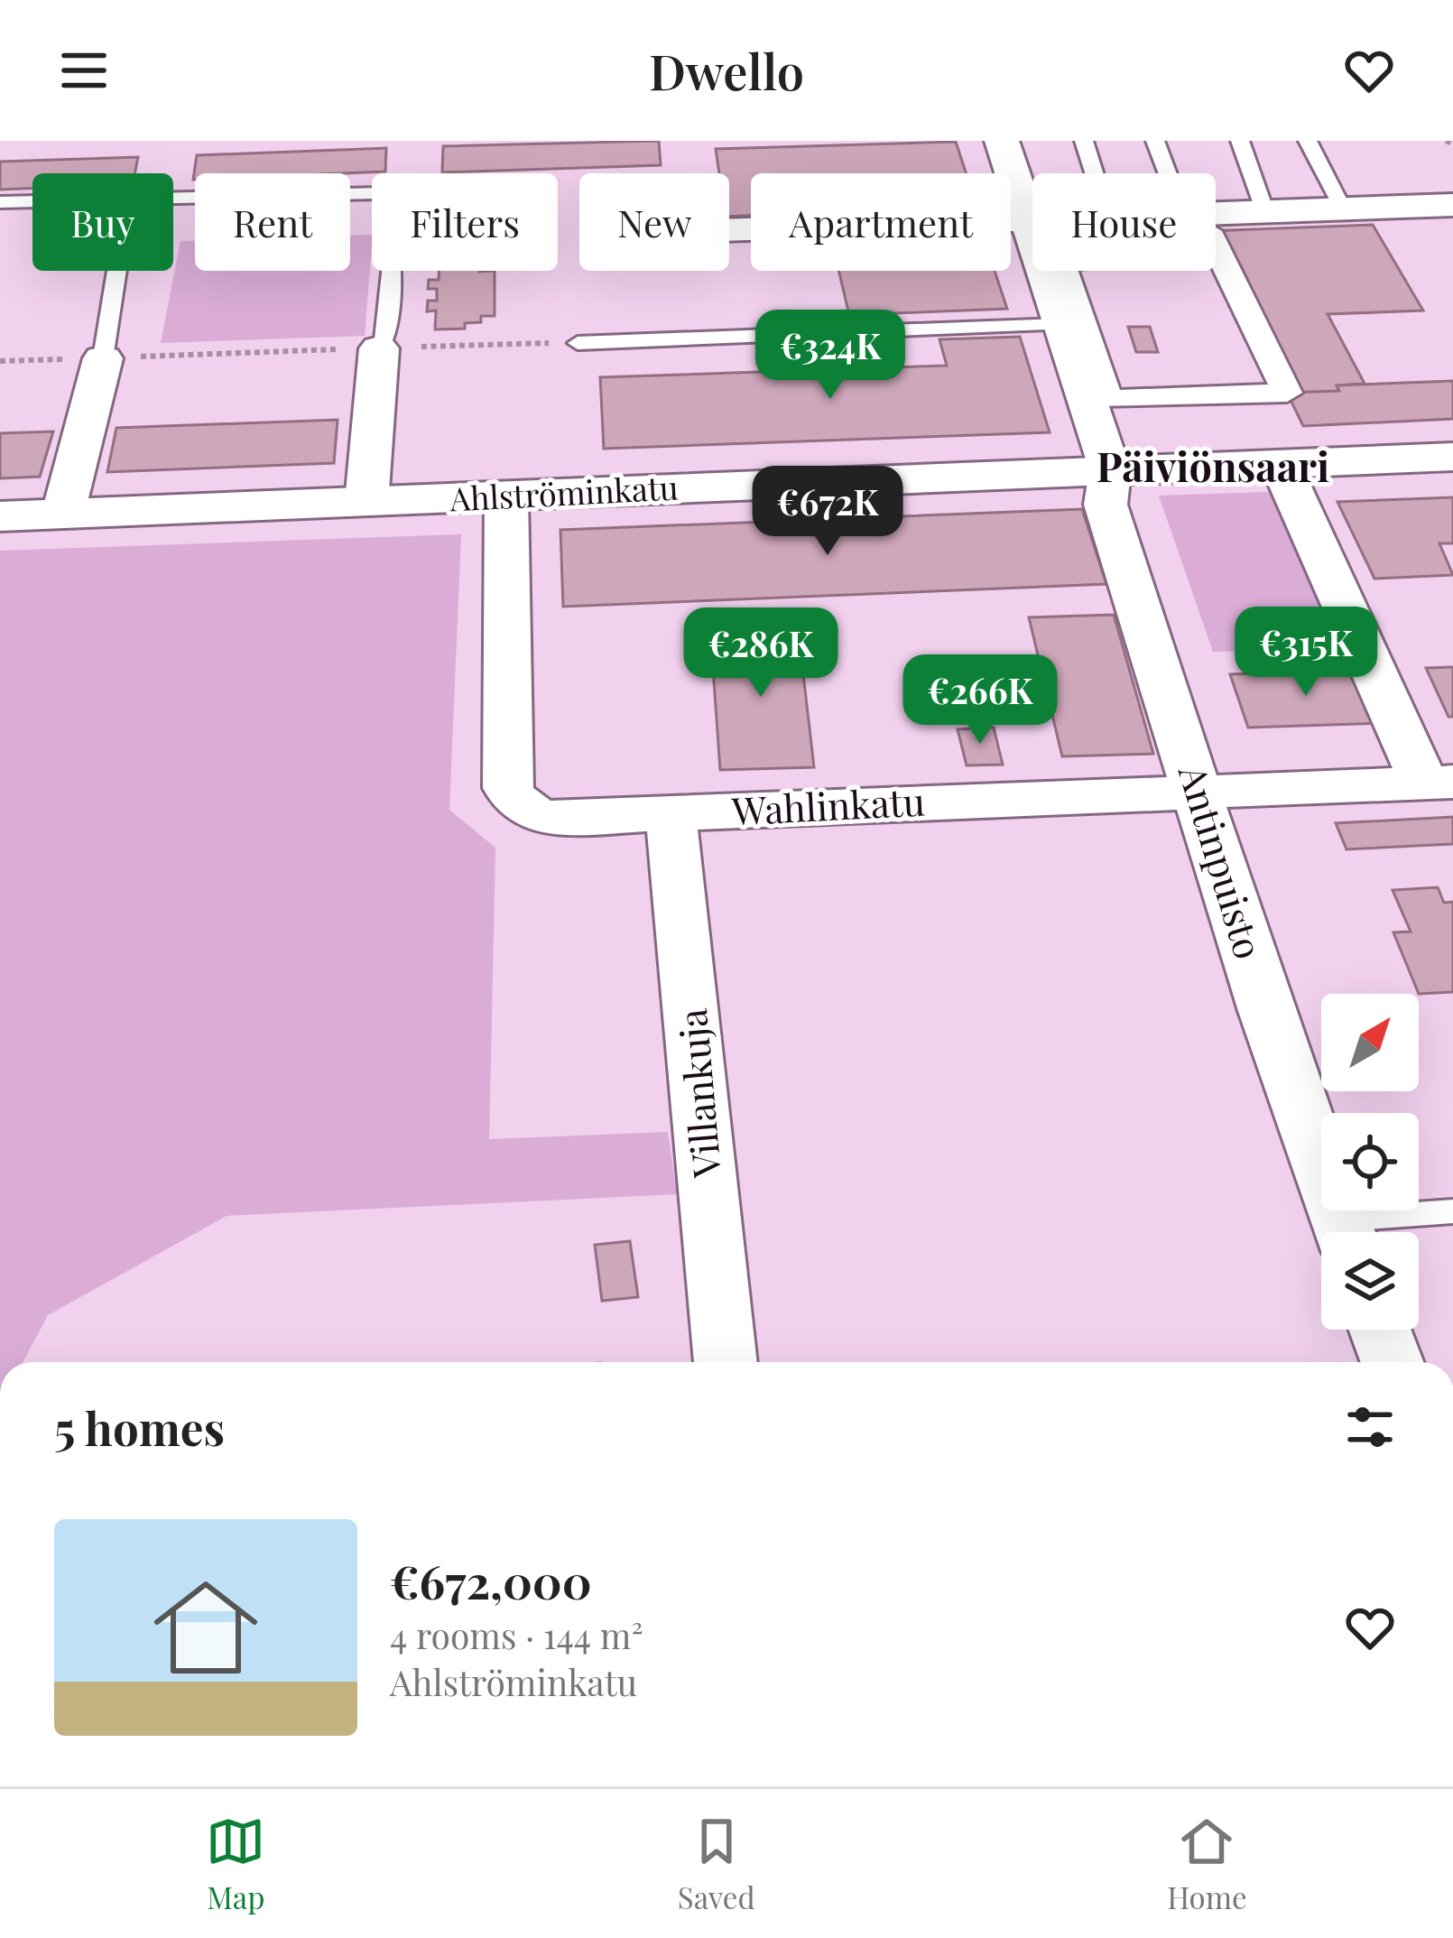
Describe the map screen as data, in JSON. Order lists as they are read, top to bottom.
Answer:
{
  "streets": {
    "street": [
      "Ahlströminkatu",
      "Wahlinkatu",
      "Antinpuisto",
      "Villankuja"
    ]
  },
  "crossings": [
    ["Ahlströminkatu", "Wahlinkatu"],
    ["Ahlströminkatu", "Antinpuisto"],
    ["Wahlinkatu", "Antinpuisto"],
    ["Wahlinkatu", "Villankuja"]
  ],
  "districts": ["Päiviönsaari"],
  "north": "top right",
  "page": {
    "header": "Dwello",
    "chip": [
      "Buy",
      "Rent",
      "Filters",
      "New",
      "Apartment",
      "House"
    ],
    "price": [
      "€324K",
      "€672K",
      "€315K",
      "€286K",
      "€266K"
    ],
    "heading": "5 homes",
    "list": [
      {
        "name": "€672,000",
        "note": "4 rooms · 144 m² · Ahlströminkatu"
      }
    ],
    "tabs": ["Map", "Saved", "Home"]
  }
}
